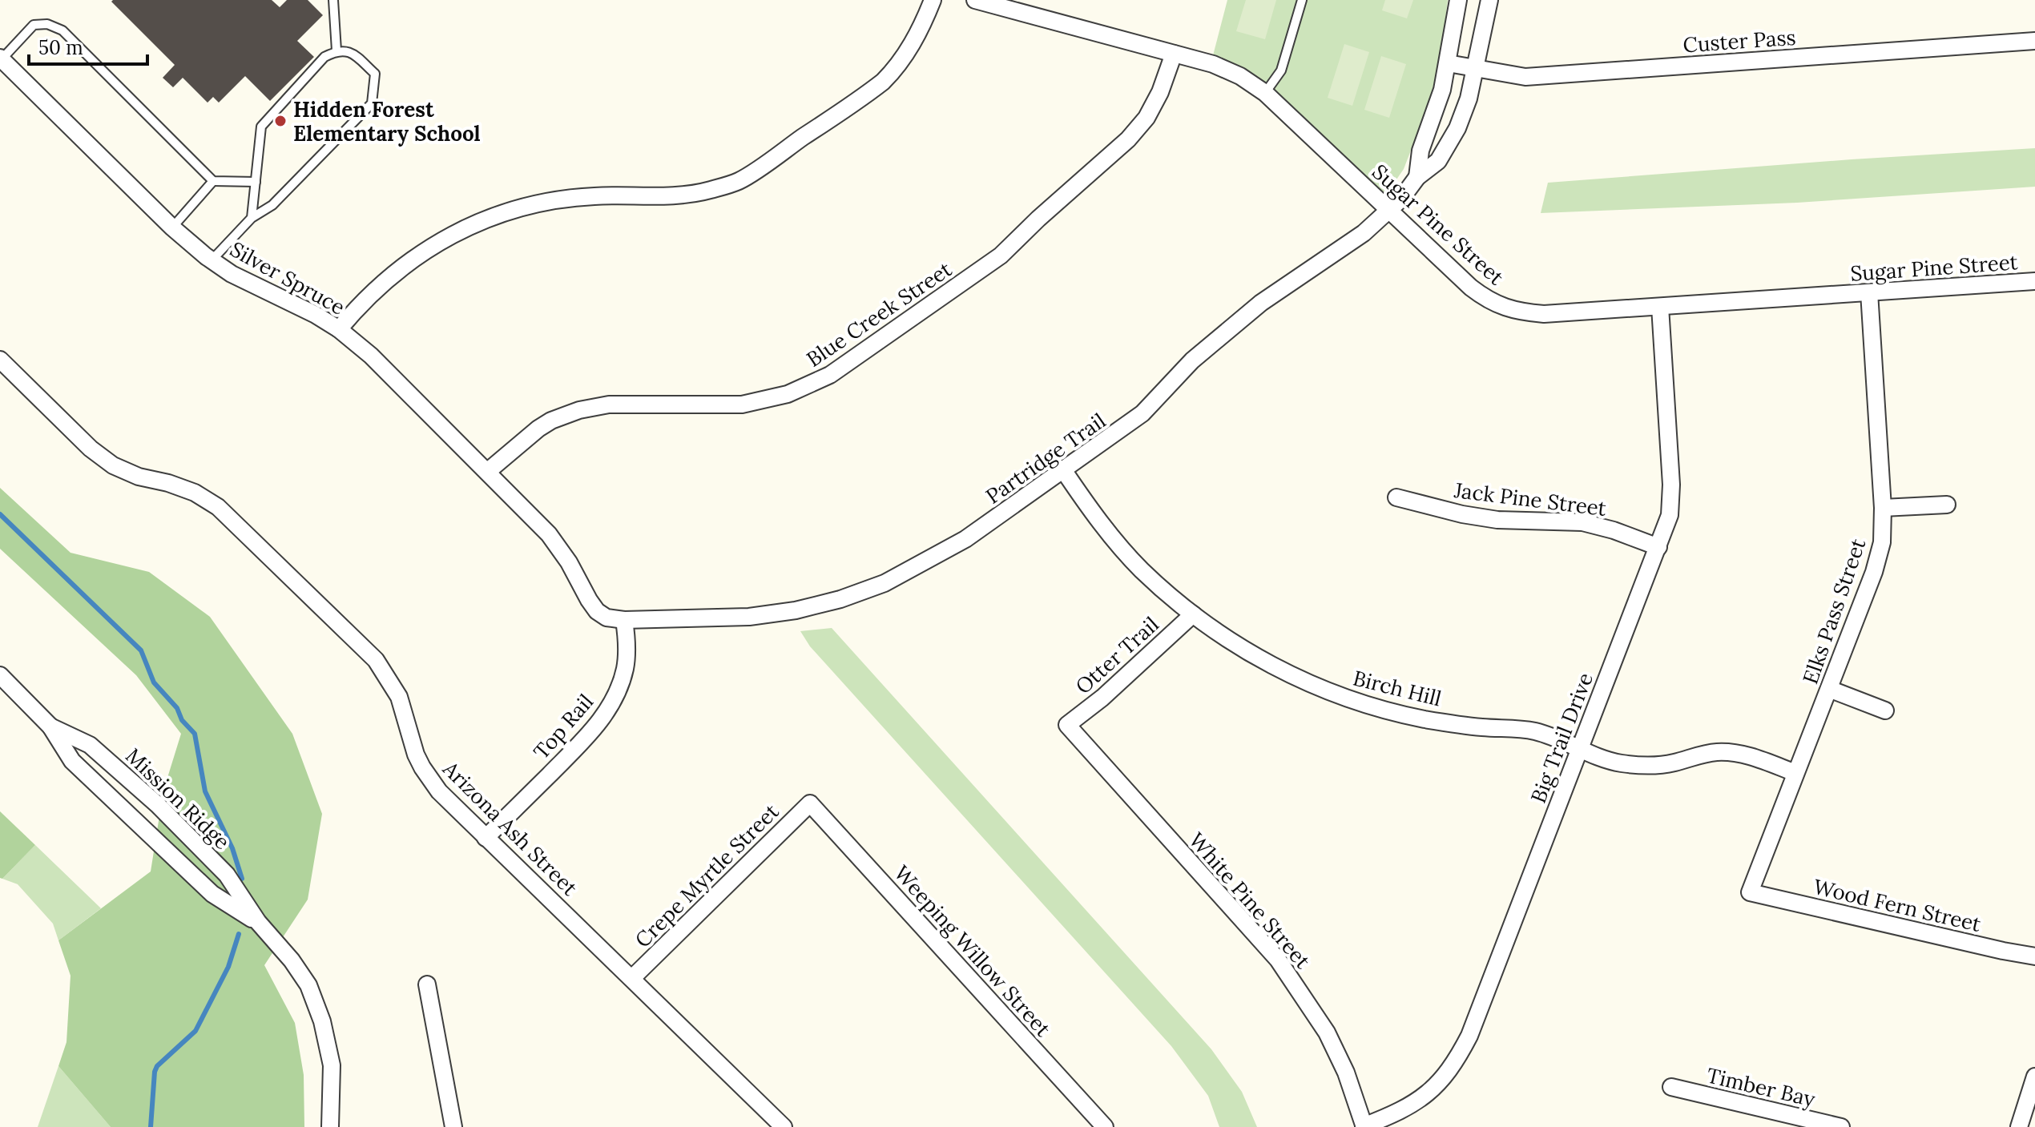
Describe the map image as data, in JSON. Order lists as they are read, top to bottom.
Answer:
{
  "streets": {
    "street": [
      "Custer Pass",
      "Sugar Pine Street",
      "Silver Spruce",
      "Blue Creek Street",
      "Partridge Trail",
      "Jack Pine Street",
      "Elks Pass Street",
      "Otter Trail",
      "Birch Hill",
      "Top Rail",
      "Big Trail Drive",
      "Mission Ridge",
      "Arizona Ash Street",
      "Crepe Myrtle Street",
      "White Pine Street",
      "Wood Fern Street",
      "Weeping Willow Street",
      "Timber Bay"
    ]
  },
  "crossings": [
    ["Custer Pass", "Partridge Trail"],
    ["Sugar Pine Street", "Blue Creek Street"],
    ["Sugar Pine Street", "Partridge Trail"],
    ["Sugar Pine Street", "Elks Pass Street"],
    ["Sugar Pine Street", "Big Trail Drive"],
    ["Silver Spruce", "Blue Creek Street"],
    ["Silver Spruce", "Partridge Trail"],
    ["Silver Spruce", "Top Rail"],
    ["Partridge Trail", "Birch Hill"],
    ["Partridge Trail", "Top Rail"],
    ["Jack Pine Street", "Big Trail Drive"],
    ["Elks Pass Street", "Birch Hill"],
    ["Elks Pass Street", "Wood Fern Street"],
    ["Otter Trail", "Birch Hill"],
    ["Otter Trail", "White Pine Street"],
    ["Birch Hill", "Big Trail Drive"],
    ["Top Rail", "Arizona Ash Street"],
    ["Big Trail Drive", "White Pine Street"],
    ["Arizona Ash Street", "Crepe Myrtle Street"],
    ["Crepe Myrtle Street", "Weeping Willow Street"]
  ],
  "places": ["Hidden Forest Elementary School"],
  "scale_bar": "50 m"
}
